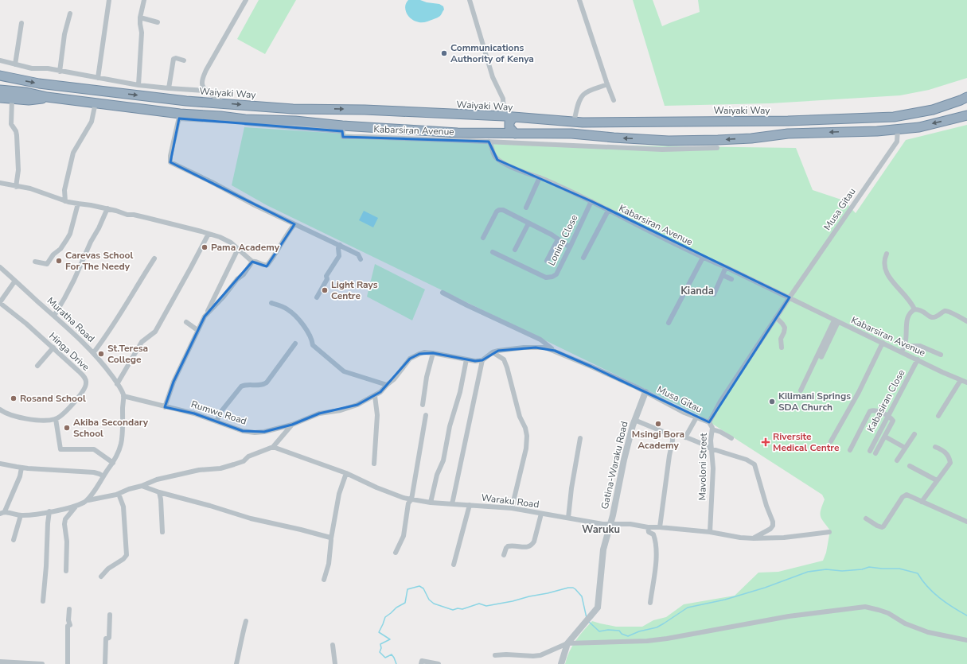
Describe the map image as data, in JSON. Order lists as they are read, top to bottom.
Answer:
{
  "streets": {
    "highway": ["Waiyaki Way"],
    "street": [
      "Kabarsiran Avenue",
      "Musa Gitau",
      "Lonina Close",
      "Muratha Road",
      "Hinga Drive",
      "Kabasiran Close",
      "Rumwe Road",
      "Gatina-Waraku Road",
      "Mavoloni Street",
      "Waraku Road"
    ]
  },
  "crossings": [
    ["Kabarsiran Avenue", "Musa Gitau"],
    ["Kabarsiran Avenue", "Lonina Close"],
    ["Kabarsiran Avenue", "Kabasiran Close"],
    ["Musa Gitau", "Gatina-Waraku Road"],
    ["Musa Gitau", "Mavoloni Street"],
    ["Muratha Road", "Hinga Drive"],
    ["Muratha Road", "Rumwe Road"],
    ["Gatina-Waraku Road", "Waraku Road"],
    ["Mavoloni Street", "Waraku Road"]
  ],
  "districts": ["Kianda", "Waruku"],
  "places": {
    "other": [
      "Communications Authority of Kenya",
      "Pama Academy",
      "Carevas School For The Needy",
      "Light Rays Centre",
      "St.Teresa College",
      "Rosand School",
      "Kilimani Springs SDA Church",
      "Msingi Bora Academy",
      "Akiba Secondary School"
    ],
    "health": ["Riversite Medical Centre"]
  }
}
